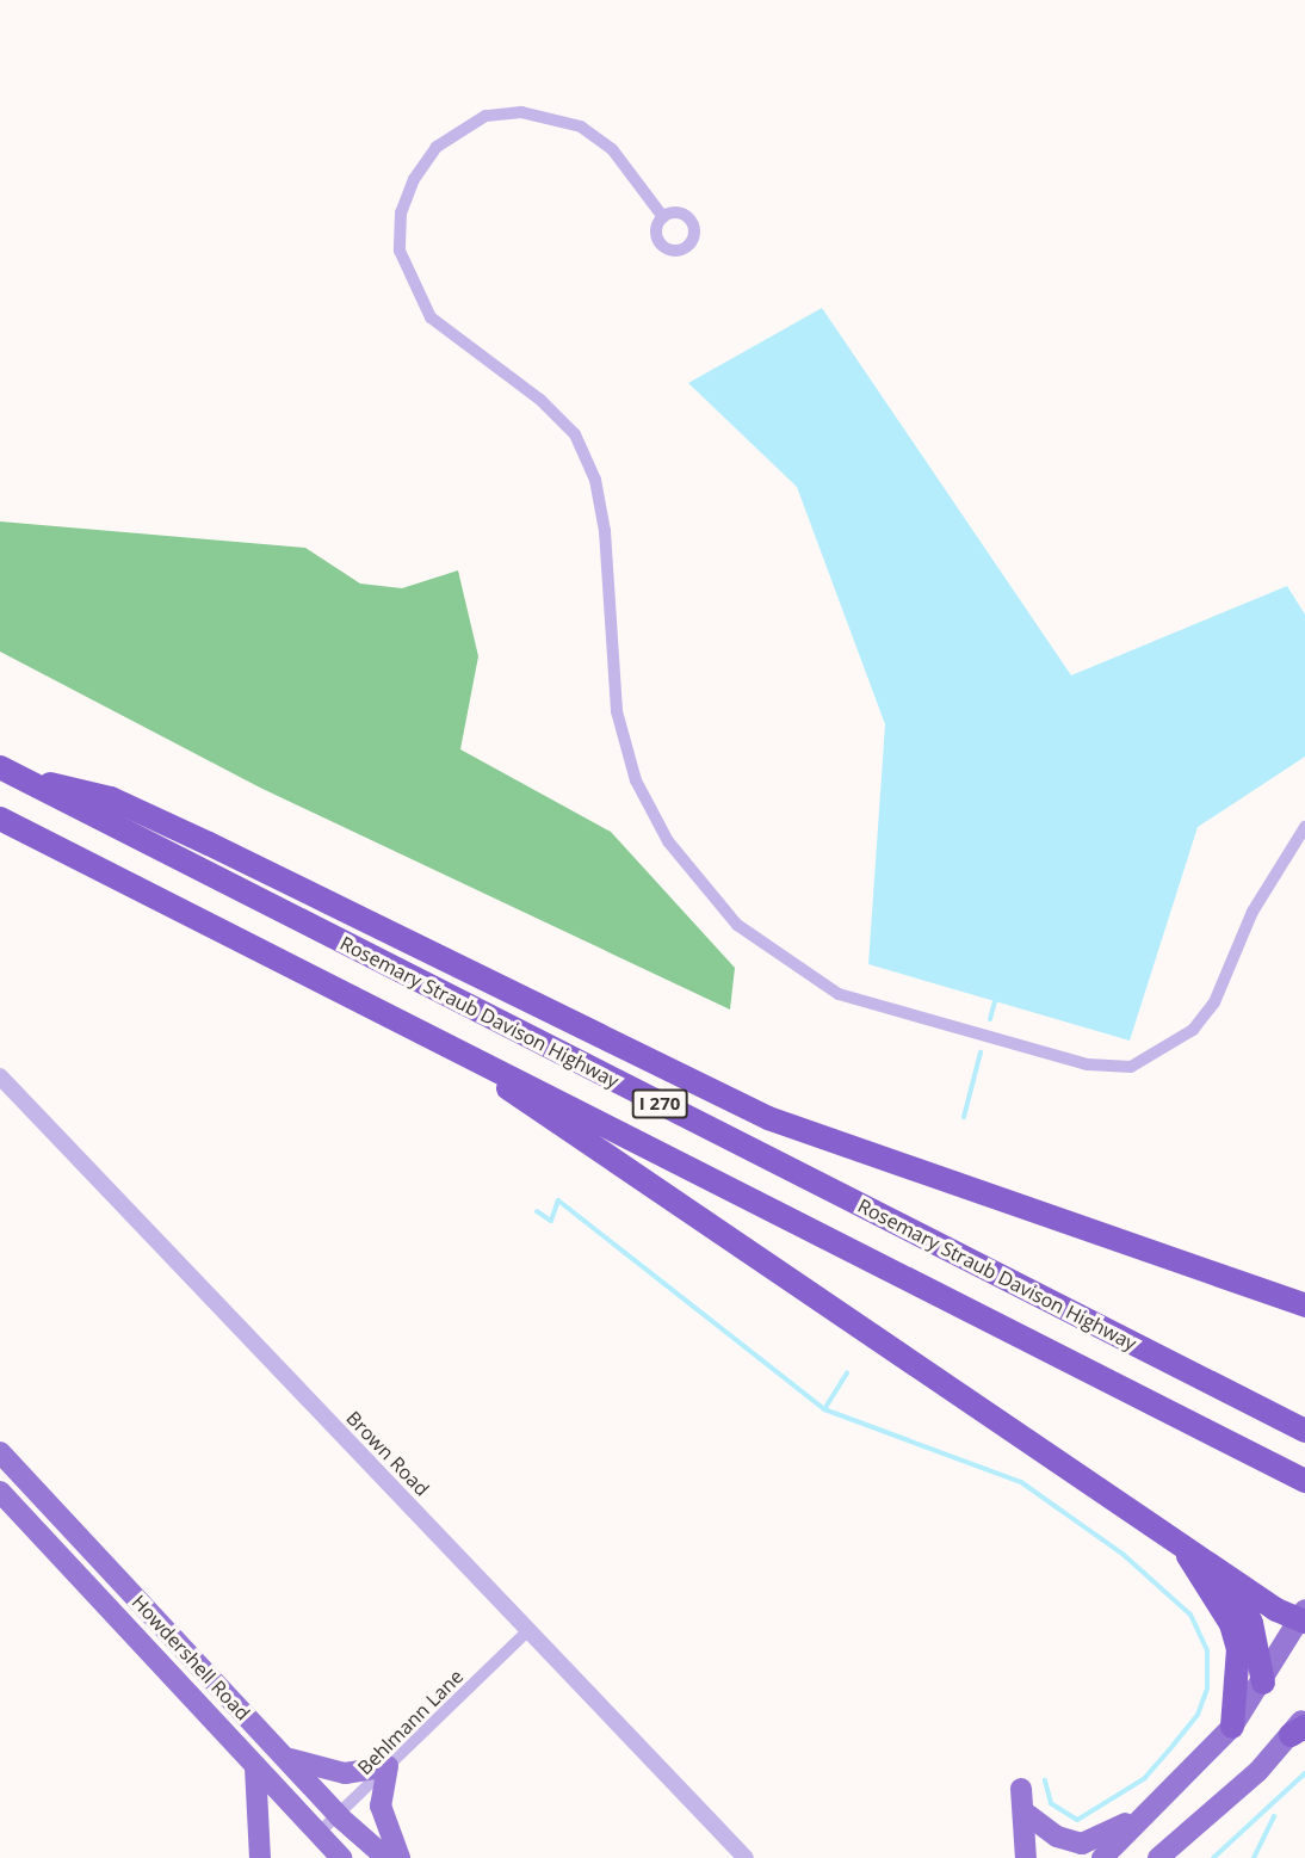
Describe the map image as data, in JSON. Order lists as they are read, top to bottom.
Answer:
{
  "streets": {
    "highway": ["Rosemary Straub Davison Highway", "I 270"],
    "main road": ["Howdershell Road"],
    "street": ["Brown Road", "Behlmann Lane"]
  },
  "crossings": [
    ["Brown Road", "Behlmann Lane"],
    ["Howdershell Road", "Behlmann Lane"]
  ]
}
